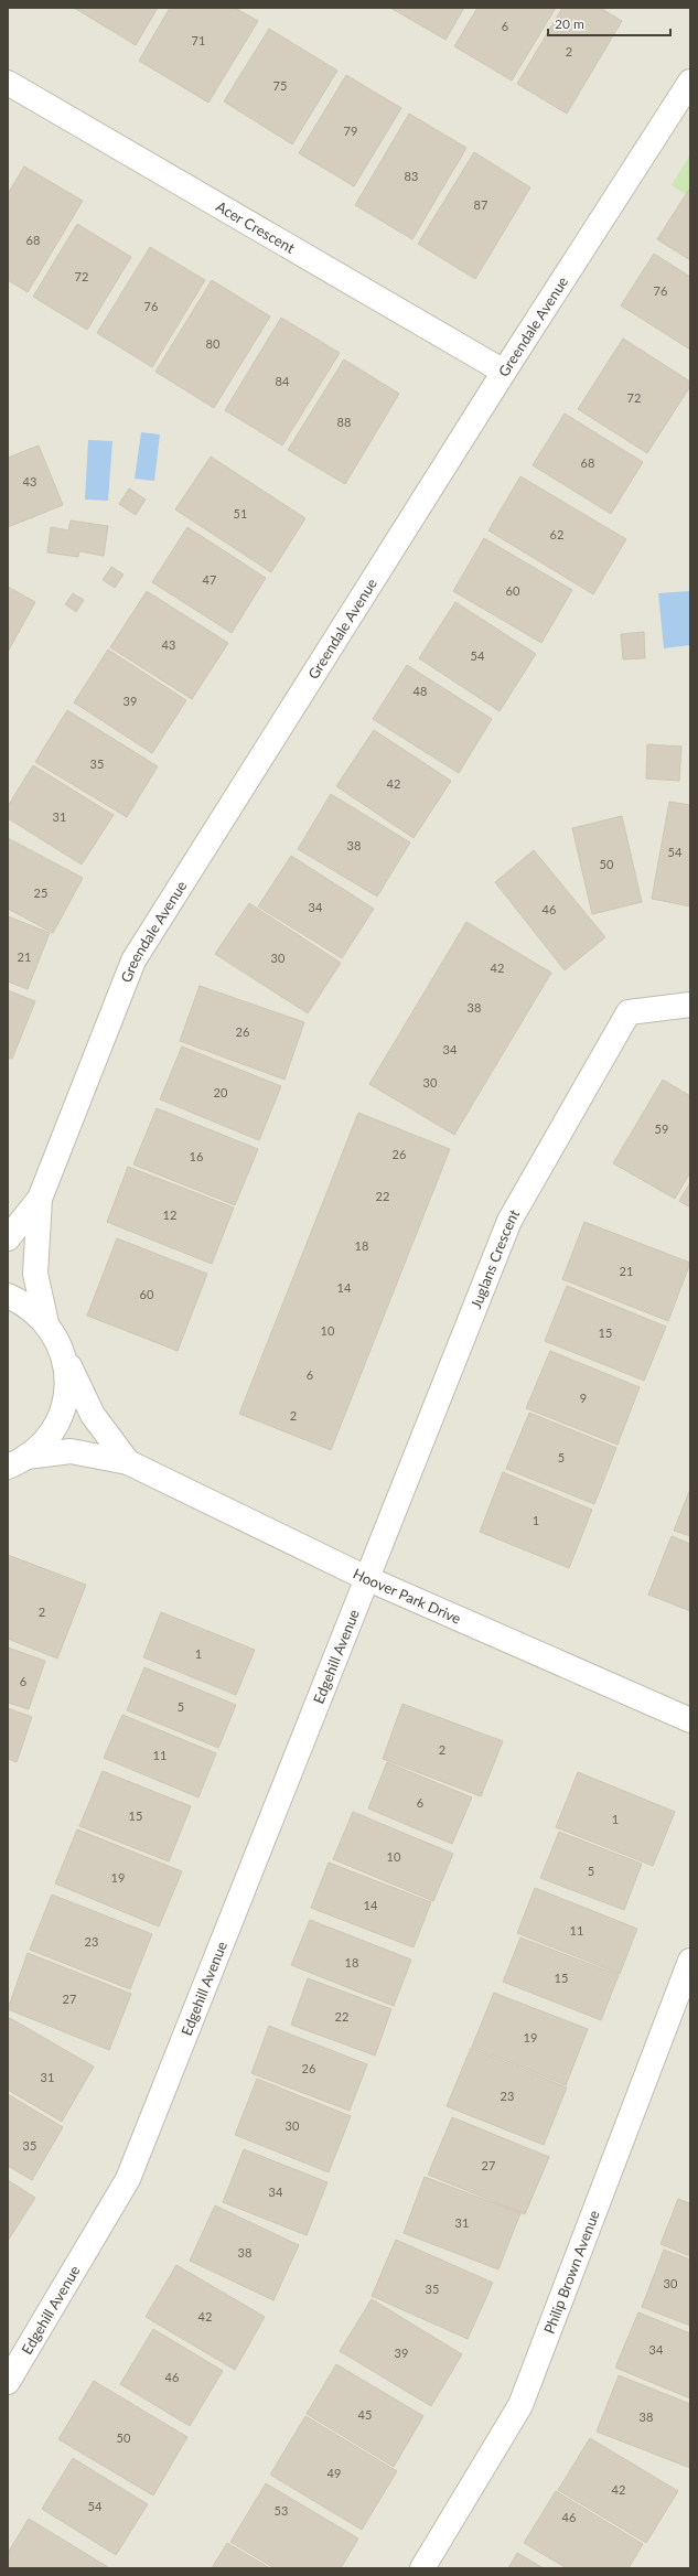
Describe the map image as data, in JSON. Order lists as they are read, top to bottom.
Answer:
{
  "streets": {
    "street": [
      "Acer Crescent",
      "Greendale Avenue",
      "Juglans Crescent",
      "Hoover Park Drive",
      "Edgehill Avenue",
      "Philip Brown Avenue"
    ]
  },
  "crossings": [
    ["Acer Crescent", "Greendale Avenue"],
    ["Juglans Crescent", "Hoover Park Drive"],
    ["Juglans Crescent", "Edgehill Avenue"],
    ["Hoover Park Drive", "Edgehill Avenue"]
  ],
  "house_numbers": [
    "6",
    "71",
    "2",
    "75",
    "79",
    "83",
    "87",
    "68",
    "72",
    "76",
    "76",
    "80",
    "84",
    "72",
    "88",
    "68",
    "43",
    "51",
    "62",
    "47",
    "60",
    "43",
    "54",
    "48",
    "39",
    "35",
    "42",
    "31",
    "38",
    "54",
    "50",
    "25",
    "34",
    "46",
    "21",
    "30",
    "42",
    "38",
    "26",
    "34",
    "30",
    "20",
    "59",
    "26",
    "16",
    "22",
    "12",
    "18",
    "21",
    "14",
    "60",
    "10",
    "15",
    "6",
    "9",
    "2",
    "5",
    "1",
    "2",
    "1",
    "6",
    "5",
    "2",
    "11",
    "6",
    "15",
    "1",
    "10",
    "5",
    "19",
    "14",
    "11",
    "23",
    "18",
    "15",
    "27",
    "22",
    "19",
    "26",
    "31",
    "23",
    "30",
    "35",
    "27",
    "34",
    "31",
    "38",
    "30",
    "35",
    "42",
    "34",
    "39",
    "46",
    "45",
    "38",
    "50",
    "49",
    "42",
    "54",
    "53",
    "46"
  ],
  "scale_bar": "20 m"
}
